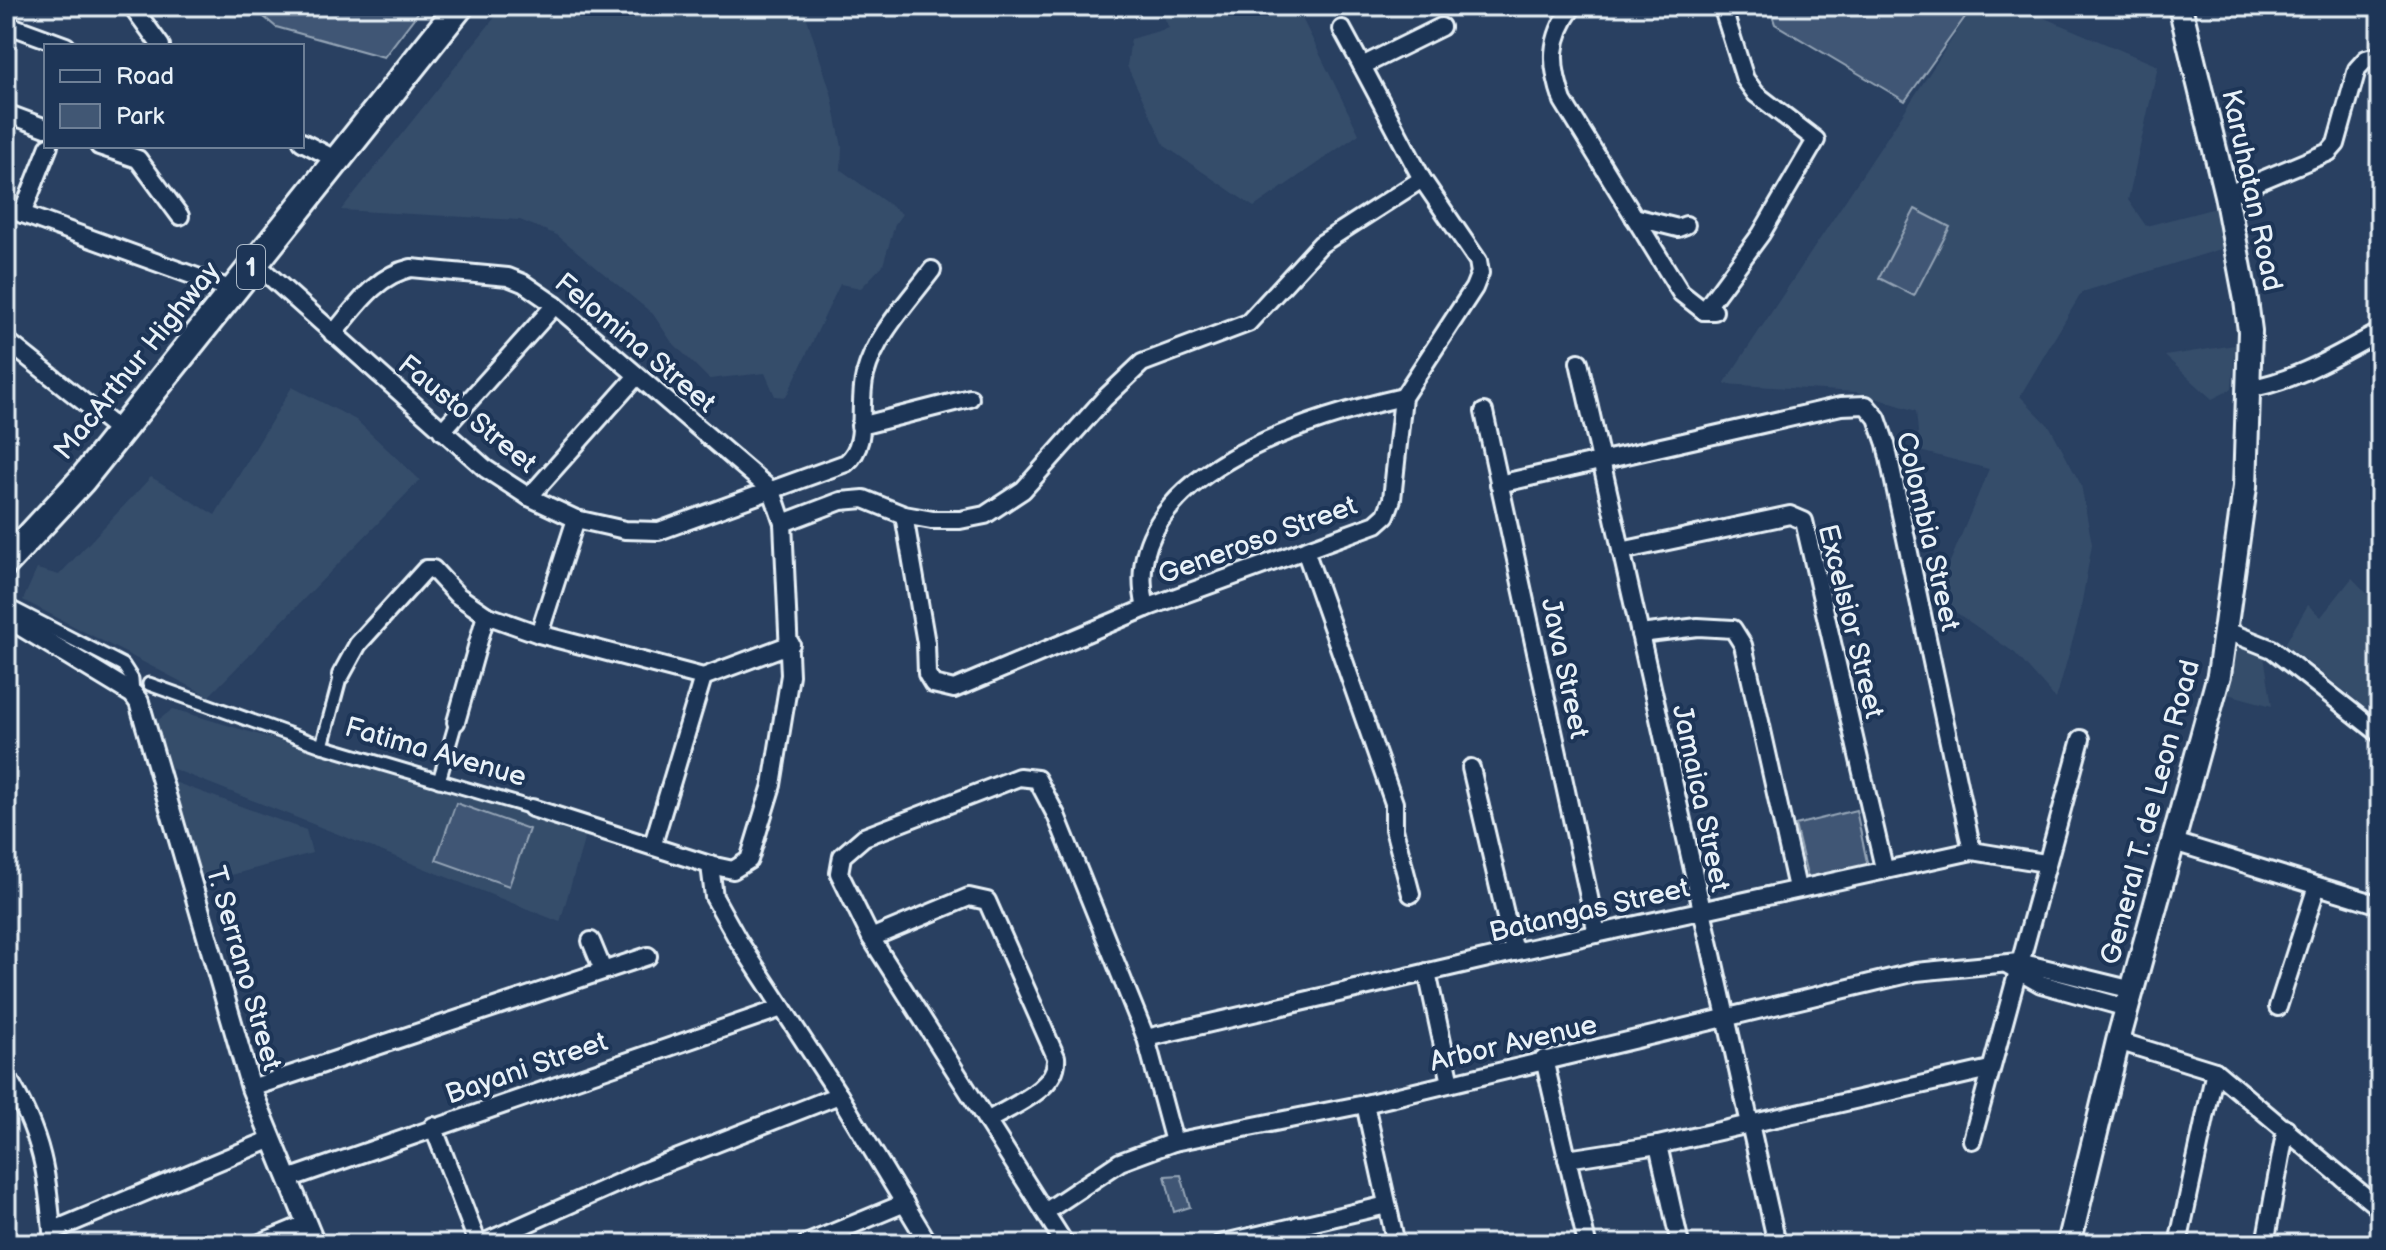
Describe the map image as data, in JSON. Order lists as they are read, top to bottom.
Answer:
{
  "streets": {
    "highway": ["1", "MacArthur Highway"],
    "main road": ["Karuhatan Road", "General T. de Leon Road"],
    "street": [
      "Felomina Street",
      "Fausto Street",
      "Colombia Street",
      "Generoso Street",
      "Excelsior Street",
      "Java Street",
      "Fatima Avenue",
      "Jamaica Street",
      "Batangas Street",
      "T. Serrano Street",
      "Arbor Avenue",
      "Bayani Street"
    ]
  },
  "crossings": [
    ["Karuhatan Road", "General T. de Leon Road"],
    ["Felomina Street", "Fausto Street"],
    ["MacArthur Highway", "Fausto Street"],
    ["Colombia Street", "Java Street"],
    ["Colombia Street", "Jamaica Street"],
    ["Colombia Street", "Batangas Street"],
    ["Excelsior Street", "Jamaica Street"],
    ["Excelsior Street", "Batangas Street"],
    ["Java Street", "Batangas Street"],
    ["Fatima Avenue", "T. Serrano Street"],
    ["Jamaica Street", "Batangas Street"],
    ["Jamaica Street", "Arbor Avenue"],
    ["General T. de Leon Road", "Arbor Avenue"],
    ["T. Serrano Street", "Bayani Street"]
  ],
  "legend": ["Road", "Park"]
}
